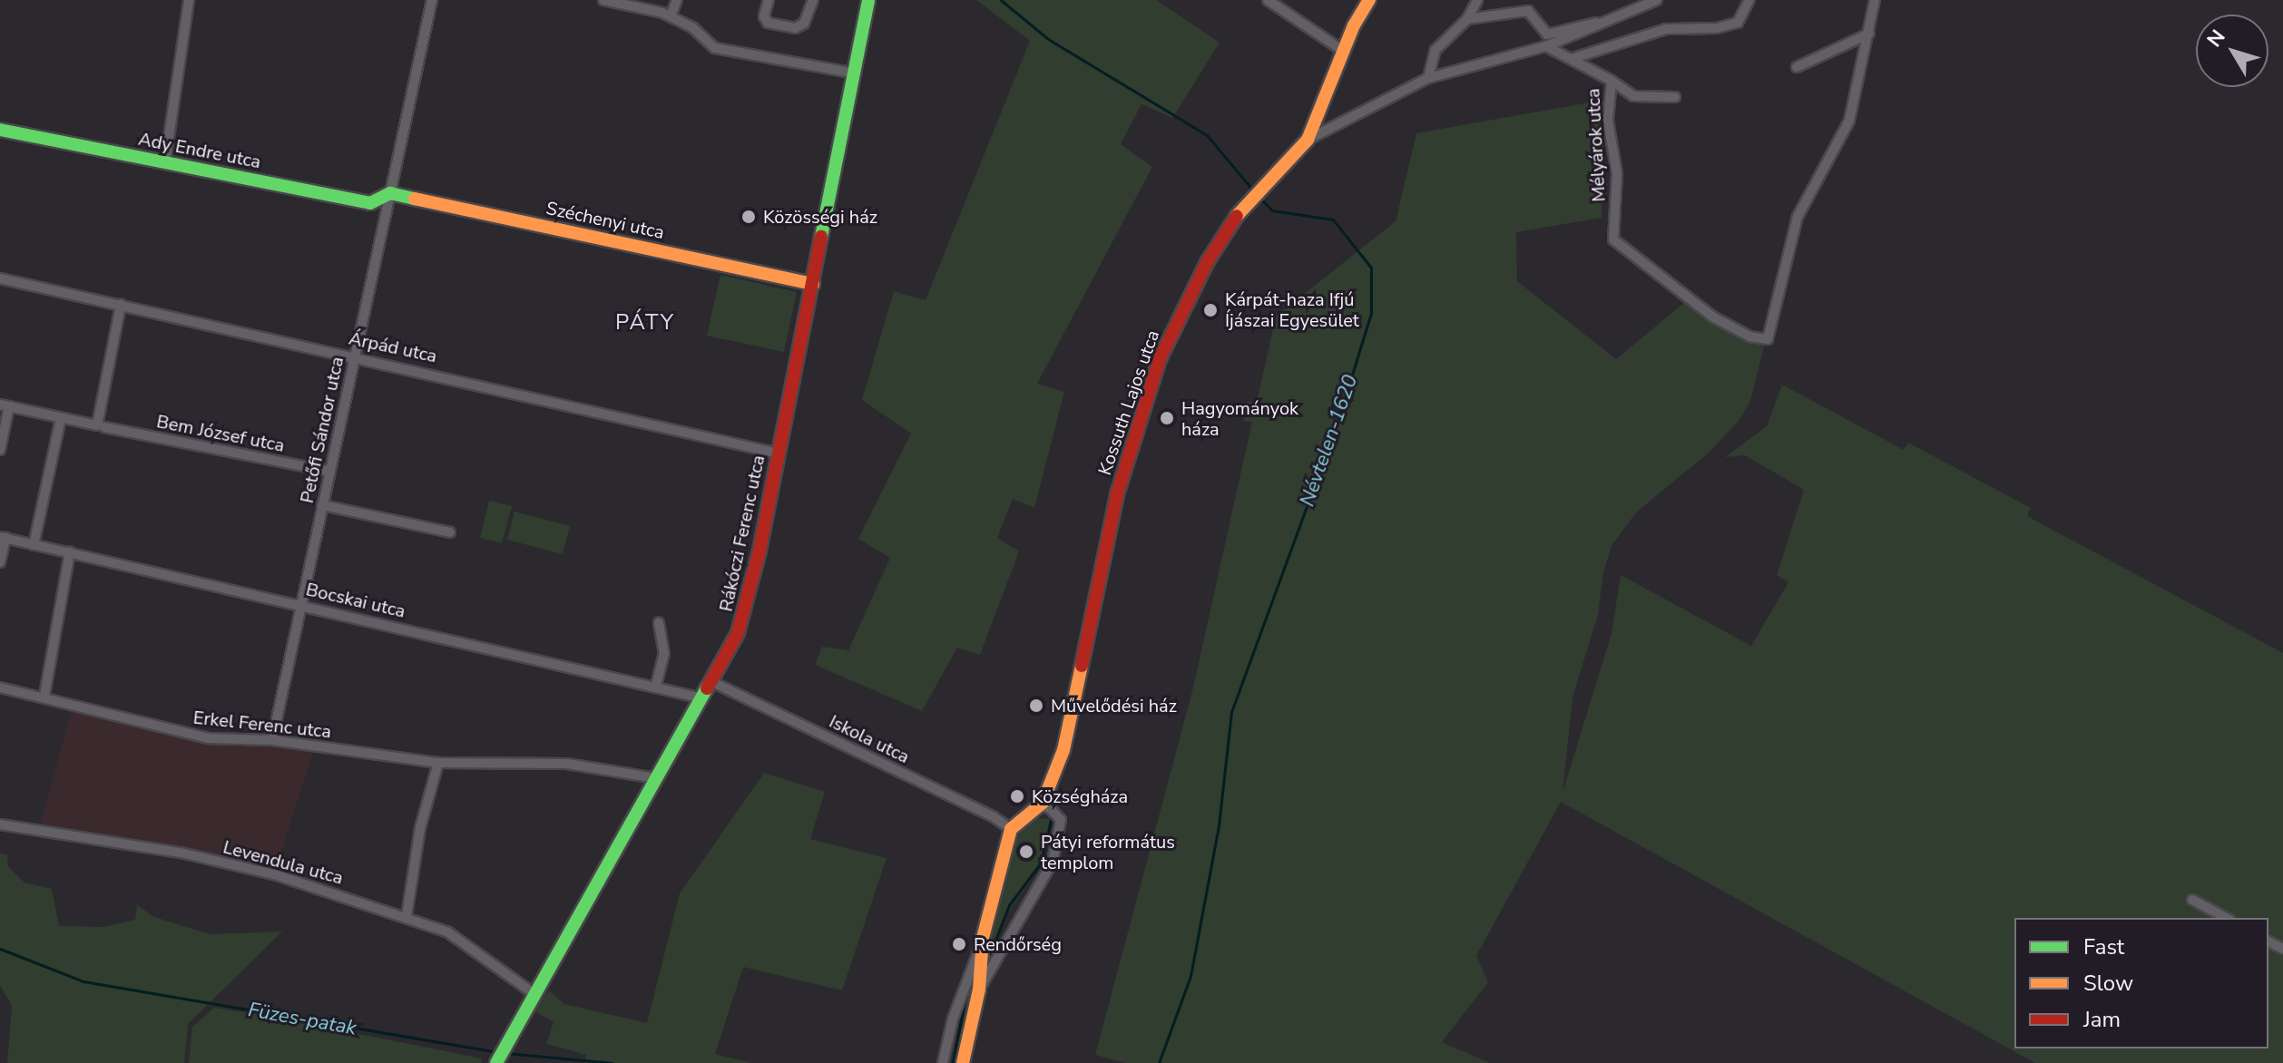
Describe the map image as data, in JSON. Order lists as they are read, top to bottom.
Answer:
{
  "streets": {
    "street": [
      "Mélyárok utca",
      "Ady Endre utca",
      "Széchenyi utca",
      "Árpád utca",
      "Kossuth Lajos utca",
      "Petőfi Sándor utca",
      "Bem József utca",
      "Rákóczi Ferenc utca",
      "Bocskai utca",
      "Erkel Ferenc utca",
      "Iskola utca",
      "Levendula utca"
    ]
  },
  "crossings": [
    ["Ady Endre utca", "Széchenyi utca"],
    ["Ady Endre utca", "Petőfi Sándor utca"],
    ["Széchenyi utca", "Petőfi Sándor utca"],
    ["Széchenyi utca", "Rákóczi Ferenc utca"],
    ["Árpád utca", "Petőfi Sándor utca"],
    ["Árpád utca", "Rákóczi Ferenc utca"],
    ["Kossuth Lajos utca", "Iskola utca"],
    ["Petőfi Sándor utca", "Bem József utca"],
    ["Petőfi Sándor utca", "Bocskai utca"],
    ["Petőfi Sándor utca", "Erkel Ferenc utca"],
    ["Rákóczi Ferenc utca", "Bocskai utca"],
    ["Rákóczi Ferenc utca", "Erkel Ferenc utca"],
    ["Rákóczi Ferenc utca", "Iskola utca"],
    ["Rákóczi Ferenc utca", "Levendula utca"]
  ],
  "districts": ["PÁTY"],
  "water": ["Névtelen-1620", "Füzes-patak"],
  "places": [
    "Közösségi ház",
    "Kárpát-haza Ifjú Íjászai Egyesület",
    "Hagyományok háza",
    "Művelődési ház",
    "Községháza",
    "Pátyi református templom",
    "Rendőrség"
  ],
  "legend": ["Fast", "Slow", "Jam"],
  "north": "top left"
}
